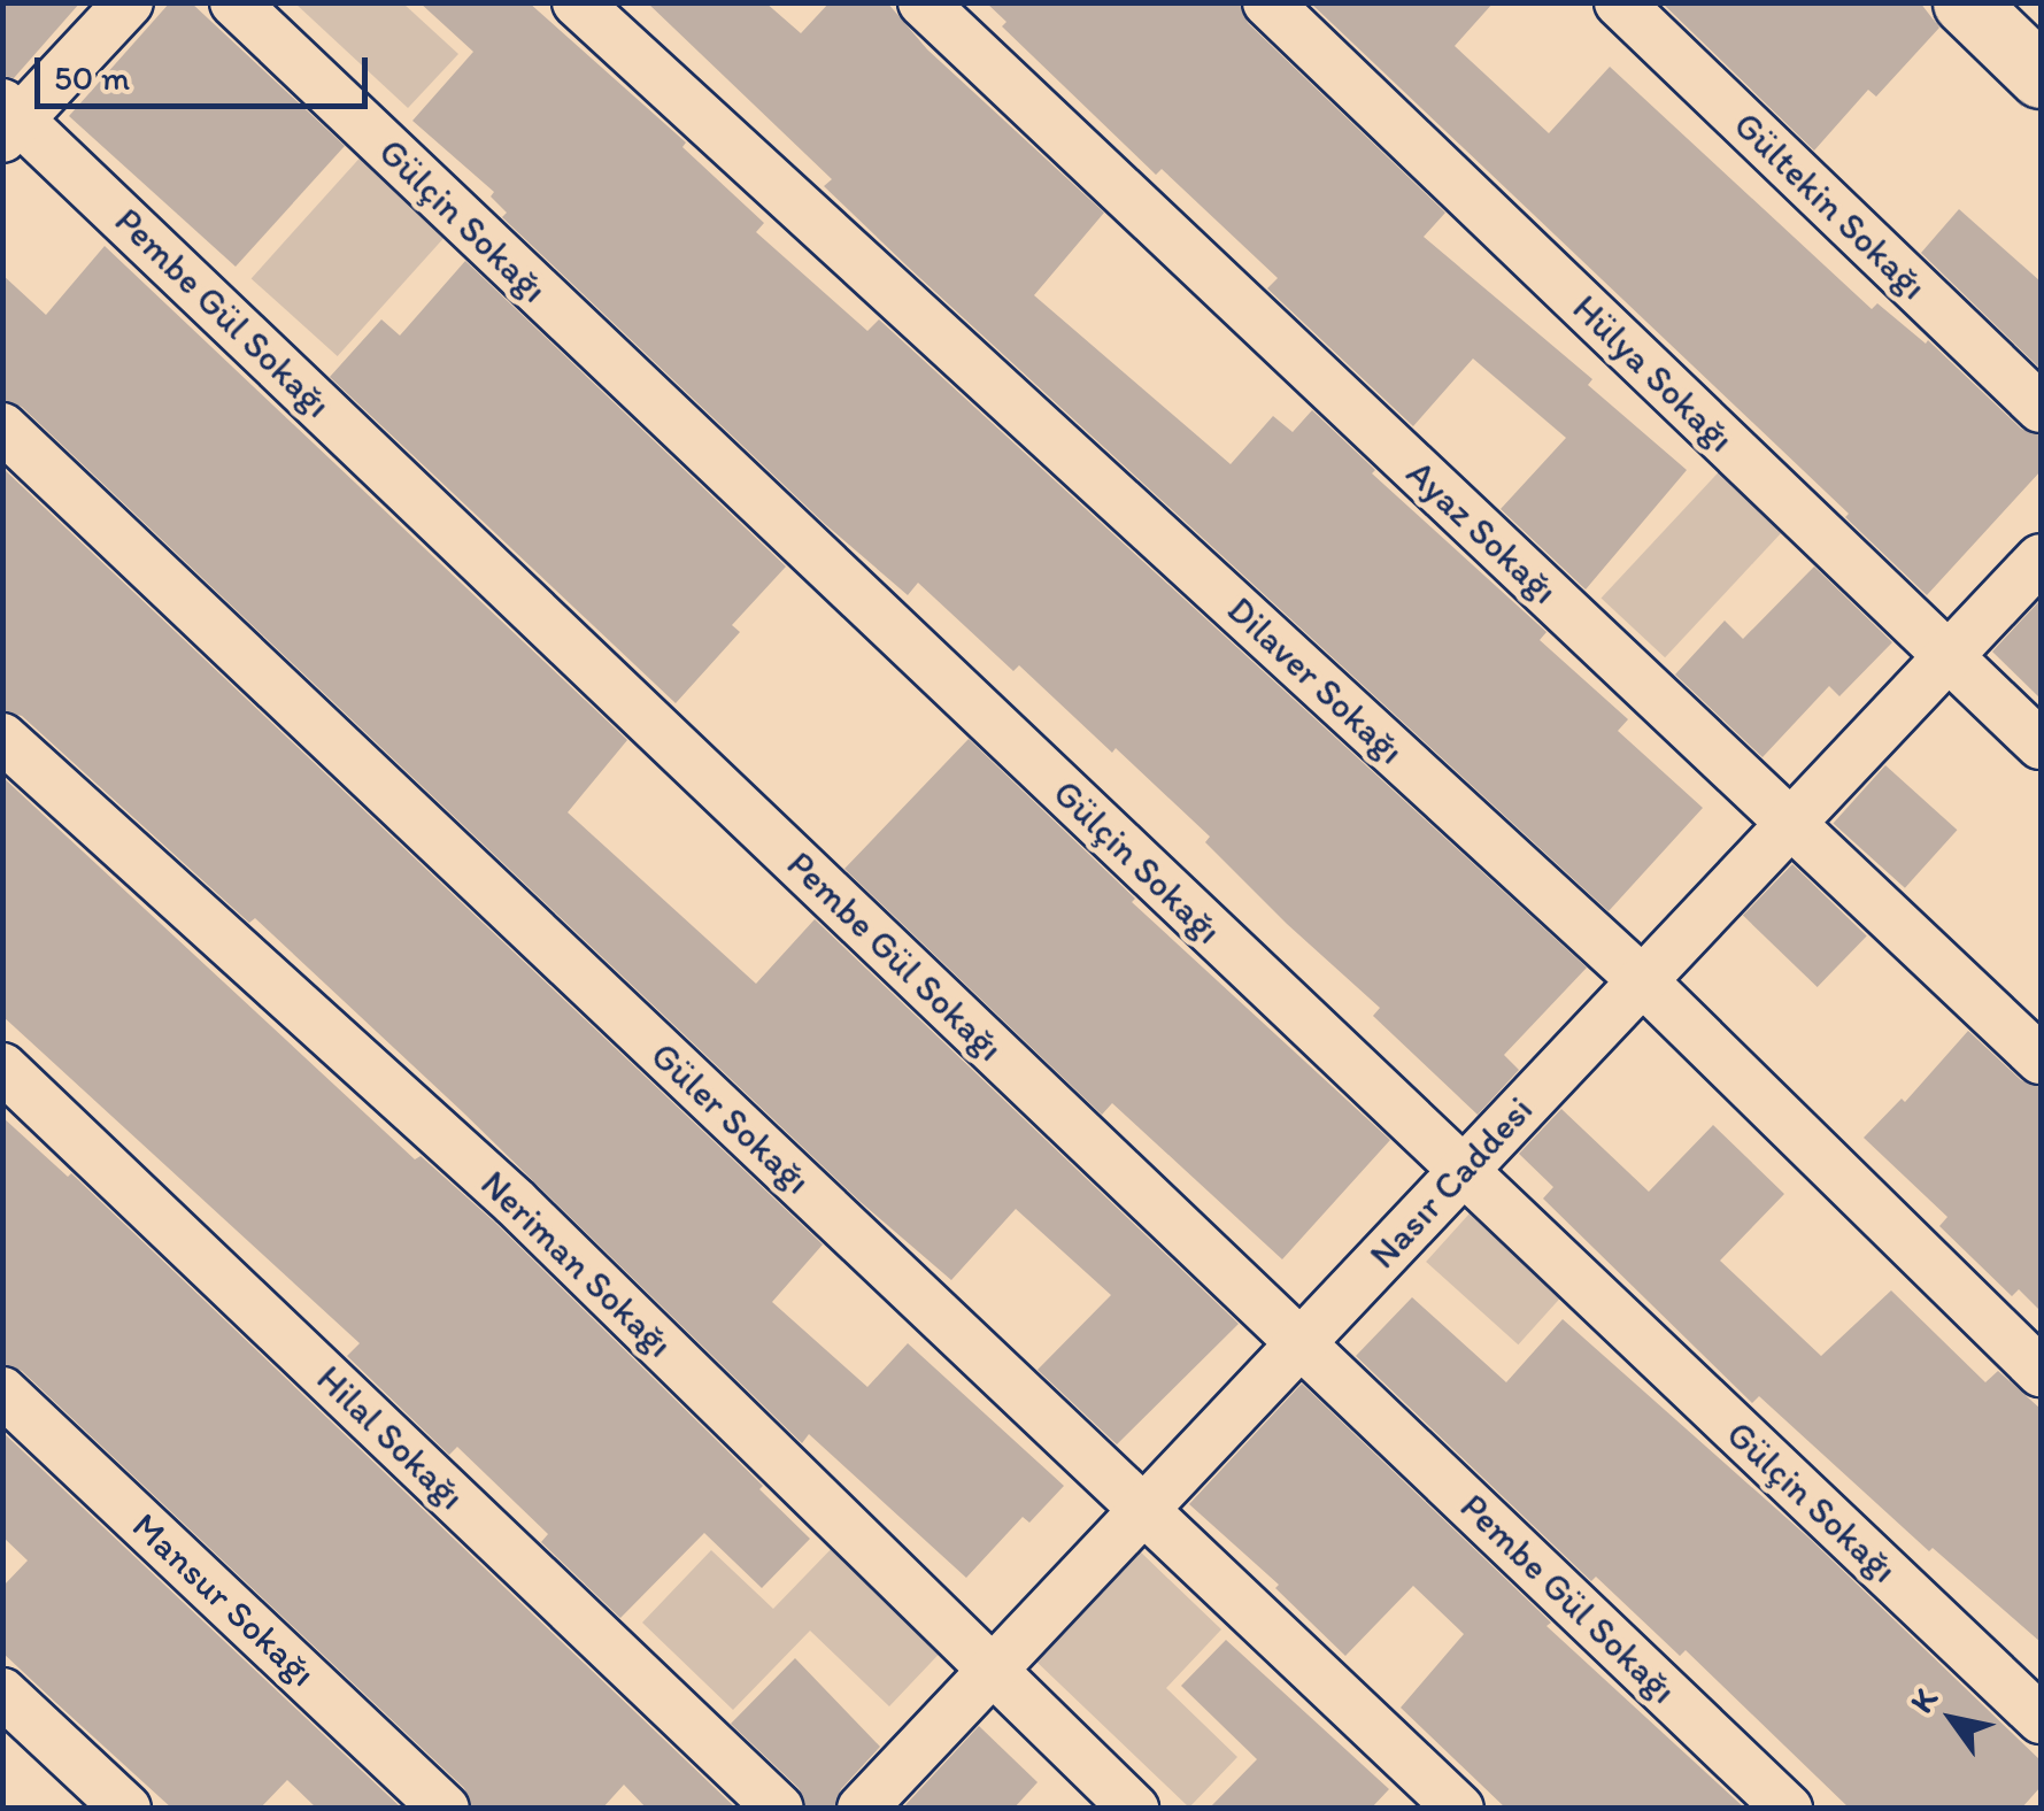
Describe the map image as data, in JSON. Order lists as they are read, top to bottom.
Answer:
{
  "streets": {
    "street": [
      "Gültekin Sokağı",
      "Gülçin Sokağı",
      "Pembe Gül Sokağı",
      "Hülya Sokağı",
      "Ayaz Sokağı",
      "Dilaver Sokağı",
      "Güler Sokağı",
      "Nasır Caddesi",
      "Neriman Sokağı",
      "Hilal Sokağı",
      "Mansur Sokağı"
    ]
  },
  "crossings": [
    ["Gülçin Sokağı", "Nasır Caddesi"],
    ["Pembe Gül Sokağı", "Nasır Caddesi"],
    ["Hülya Sokağı", "Nasır Caddesi"],
    ["Ayaz Sokağı", "Nasır Caddesi"],
    ["Dilaver Sokağı", "Nasır Caddesi"],
    ["Güler Sokağı", "Nasır Caddesi"],
    ["Nasır Caddesi", "Neriman Sokağı"]
  ],
  "scale_bar": "50 m",
  "north": "top left"
}
